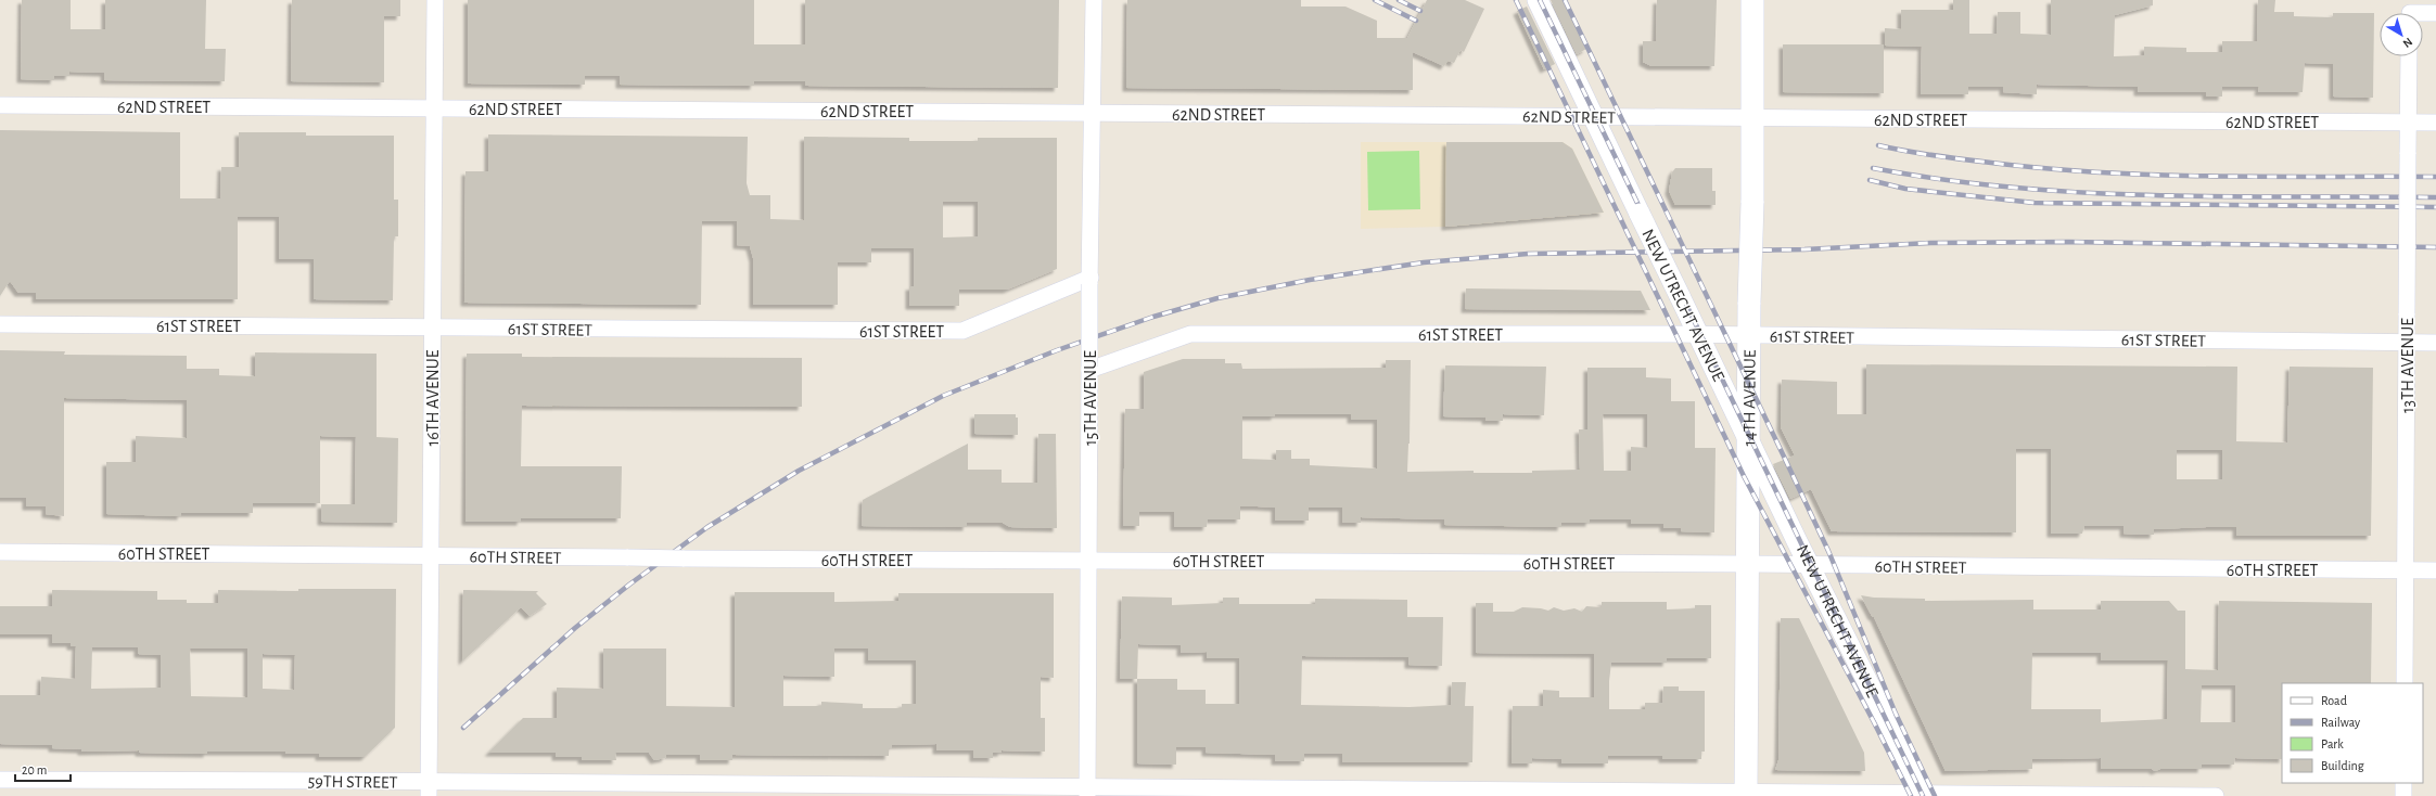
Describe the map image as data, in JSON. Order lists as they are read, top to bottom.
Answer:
{
  "streets": {
    "main road": ["14TH AVENUE"],
    "street": [
      "62ND STREET",
      "NEW UTRECHT AVENUE",
      "61ST STREET",
      "13TH AVENUE",
      "16TH AVENUE",
      "15TH AVENUE",
      "60TH STREET",
      "59TH STREET"
    ]
  },
  "crossings": [
    ["62ND STREET", "NEW UTRECHT AVENUE"],
    ["62ND STREET", "13TH AVENUE"],
    ["62ND STREET", "16TH AVENUE"],
    ["62ND STREET", "15TH AVENUE"],
    ["62ND STREET", "14TH AVENUE"],
    ["NEW UTRECHT AVENUE", "61ST STREET"],
    ["NEW UTRECHT AVENUE", "14TH AVENUE"],
    ["NEW UTRECHT AVENUE", "60TH STREET"],
    ["NEW UTRECHT AVENUE", "59TH STREET"],
    ["61ST STREET", "13TH AVENUE"],
    ["61ST STREET", "16TH AVENUE"],
    ["61ST STREET", "15TH AVENUE"],
    ["61ST STREET", "14TH AVENUE"],
    ["13TH AVENUE", "60TH STREET"],
    ["16TH AVENUE", "60TH STREET"],
    ["16TH AVENUE", "59TH STREET"],
    ["15TH AVENUE", "60TH STREET"],
    ["15TH AVENUE", "59TH STREET"],
    ["14TH AVENUE", "60TH STREET"],
    ["14TH AVENUE", "59TH STREET"]
  ],
  "legend": [
    "Road",
    "Railway",
    "Park",
    "Building"
  ],
  "scale_bar": "20 m",
  "north": "bottom right"
}
